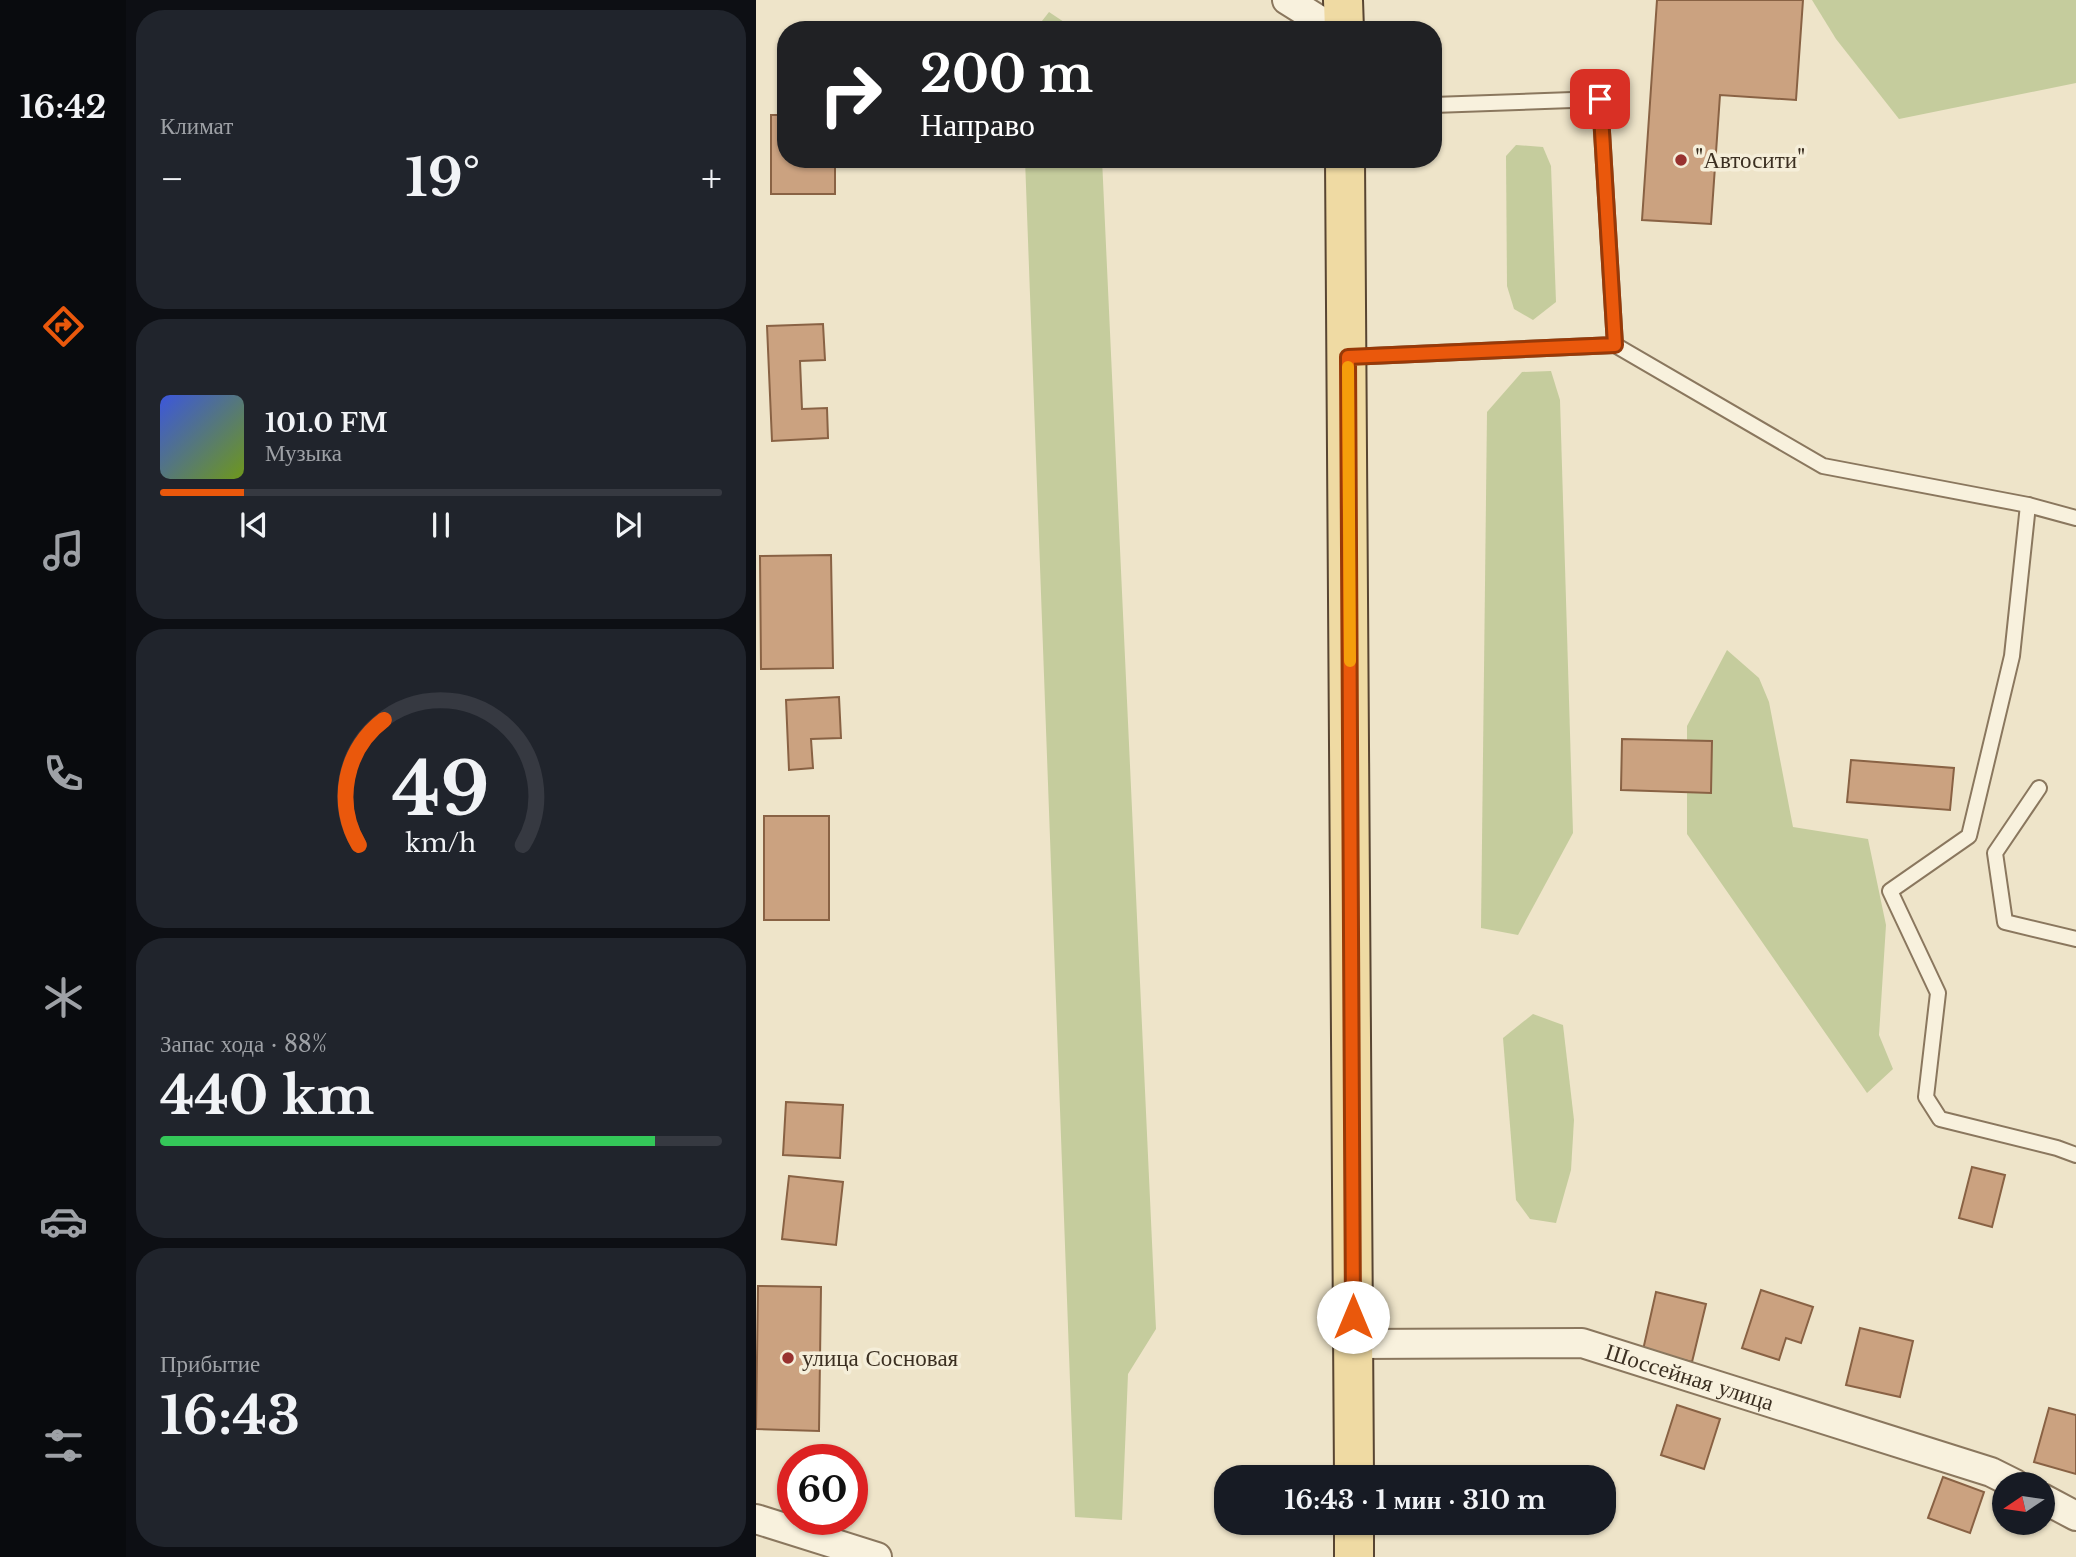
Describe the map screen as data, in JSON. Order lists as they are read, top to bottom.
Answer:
{
  "streets": {
    "street": ["Шоссейная улица"]
  },
  "places": ["\"Автосити\"", "улица Сосновая"],
  "north": "left",
  "page": {
    "tabs": "16:42",
    "tile": [
      "Климат",
      ["Запас хода · 88%", "440 km"],
      ["Прибытие", "16:43"]
    ],
    "turn": ["200 m", "Направо"],
    "heat": ["−", "19°", "+"],
    "song": ["101.0 FM", "Музыка"],
    "limit": "60",
    "trip": "16:43 · 1 мин · 310 m",
    "gauge": ["49", "km/h"]
  }
}
